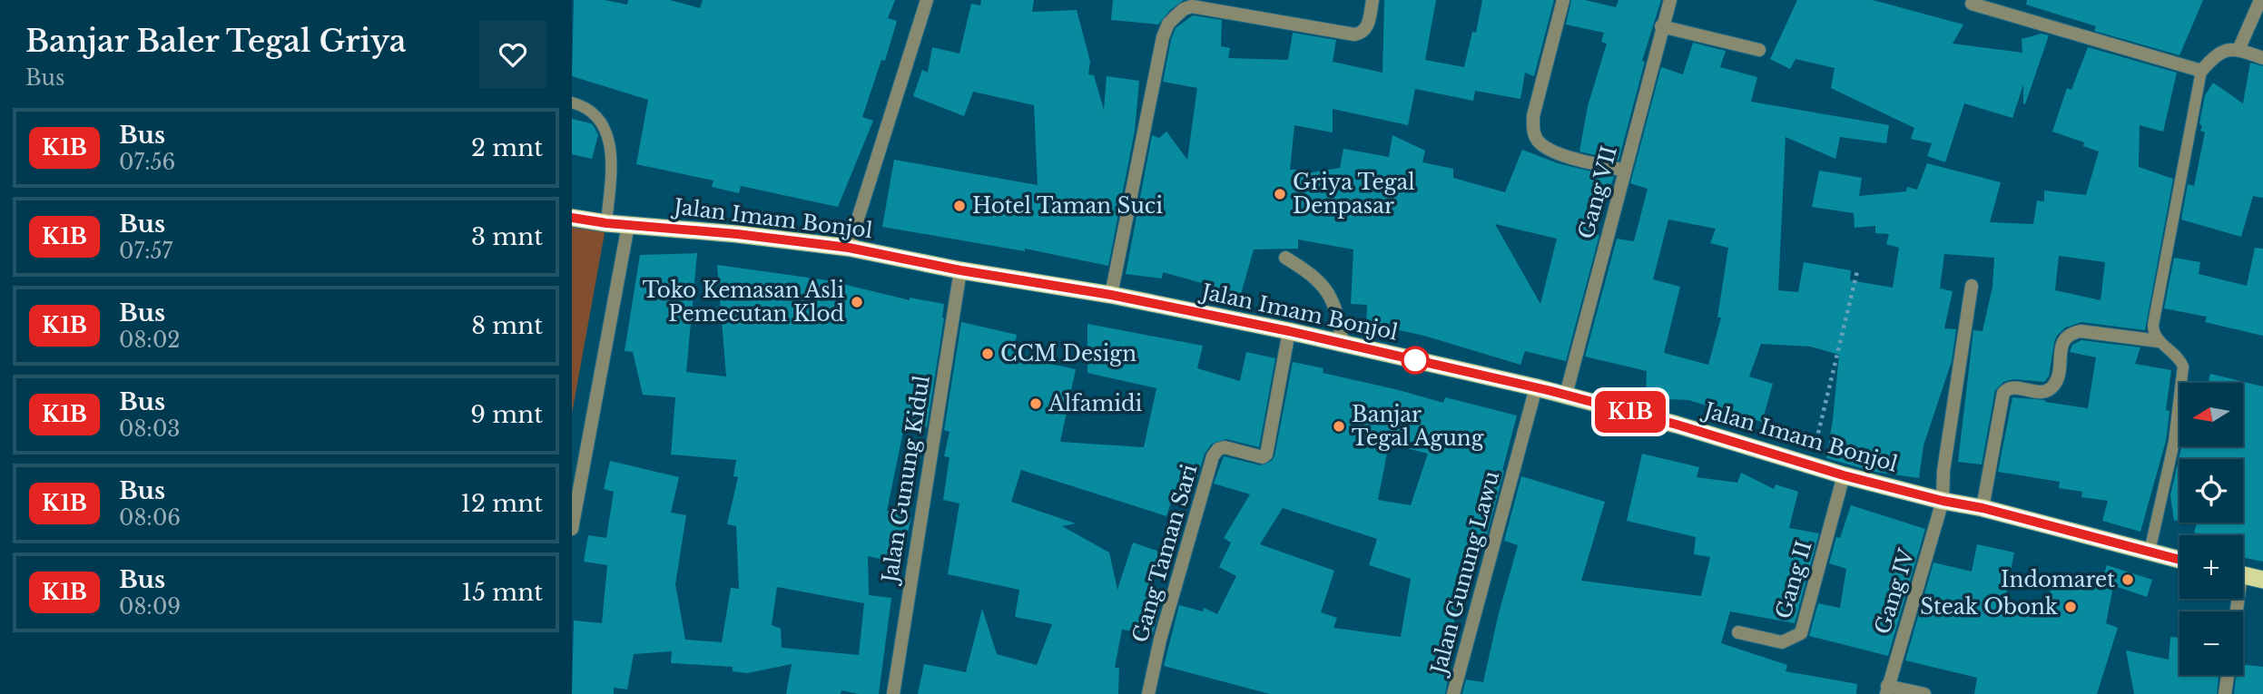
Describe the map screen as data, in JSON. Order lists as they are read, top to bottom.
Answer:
{
  "streets": {
    "highway": ["Jalan Imam Bonjol"],
    "street": [
      "Gang VII",
      "Jalan Gunung Kidul",
      "Gang Taman Sari",
      "Jalan Gunung Lawu",
      "Gang II",
      "Gang IV"
    ]
  },
  "crossings": [
    ["Gang VII", "Jalan Imam Bonjol"],
    ["Jalan Imam Bonjol", "Jalan Gunung Kidul"],
    ["Jalan Imam Bonjol", "Gang Taman Sari"],
    ["Jalan Imam Bonjol", "Jalan Gunung Lawu"],
    ["Jalan Imam Bonjol", "Gang II"],
    ["Jalan Imam Bonjol", "Gang IV"]
  ],
  "places": [
    "Griya Tegal Denpasar",
    "Hotel Taman Suci",
    "Toko Kemasan Asli Pemecutan Klod",
    "CCM Design",
    "Alfamidi",
    "Banjar Tegal Agung",
    "Indomaret",
    "Steak Obonk"
  ],
  "lines": ["bus line K1B"],
  "north": "left",
  "page": {
    "heading": ["Banjar Baler Tegal Griya", "Bus"],
    "on_map": "K1B",
    "list": [
      {
        "mark": "K1B",
        "name": "Bus",
        "note": "07:56",
        "value": "2 mnt"
      },
      {
        "mark": "K1B",
        "name": "Bus",
        "note": "07:57",
        "value": "3 mnt"
      },
      {
        "mark": "K1B",
        "name": "Bus",
        "note": "08:02",
        "value": "8 mnt"
      },
      {
        "mark": "K1B",
        "name": "Bus",
        "note": "08:03",
        "value": "9 mnt"
      },
      {
        "mark": "K1B",
        "name": "Bus",
        "note": "08:06",
        "value": "12 mnt"
      },
      {
        "mark": "K1B",
        "name": "Bus",
        "note": "08:09",
        "value": "15 mnt"
      }
    ],
    "map_buttons": ["+", "−"]
  }
}
